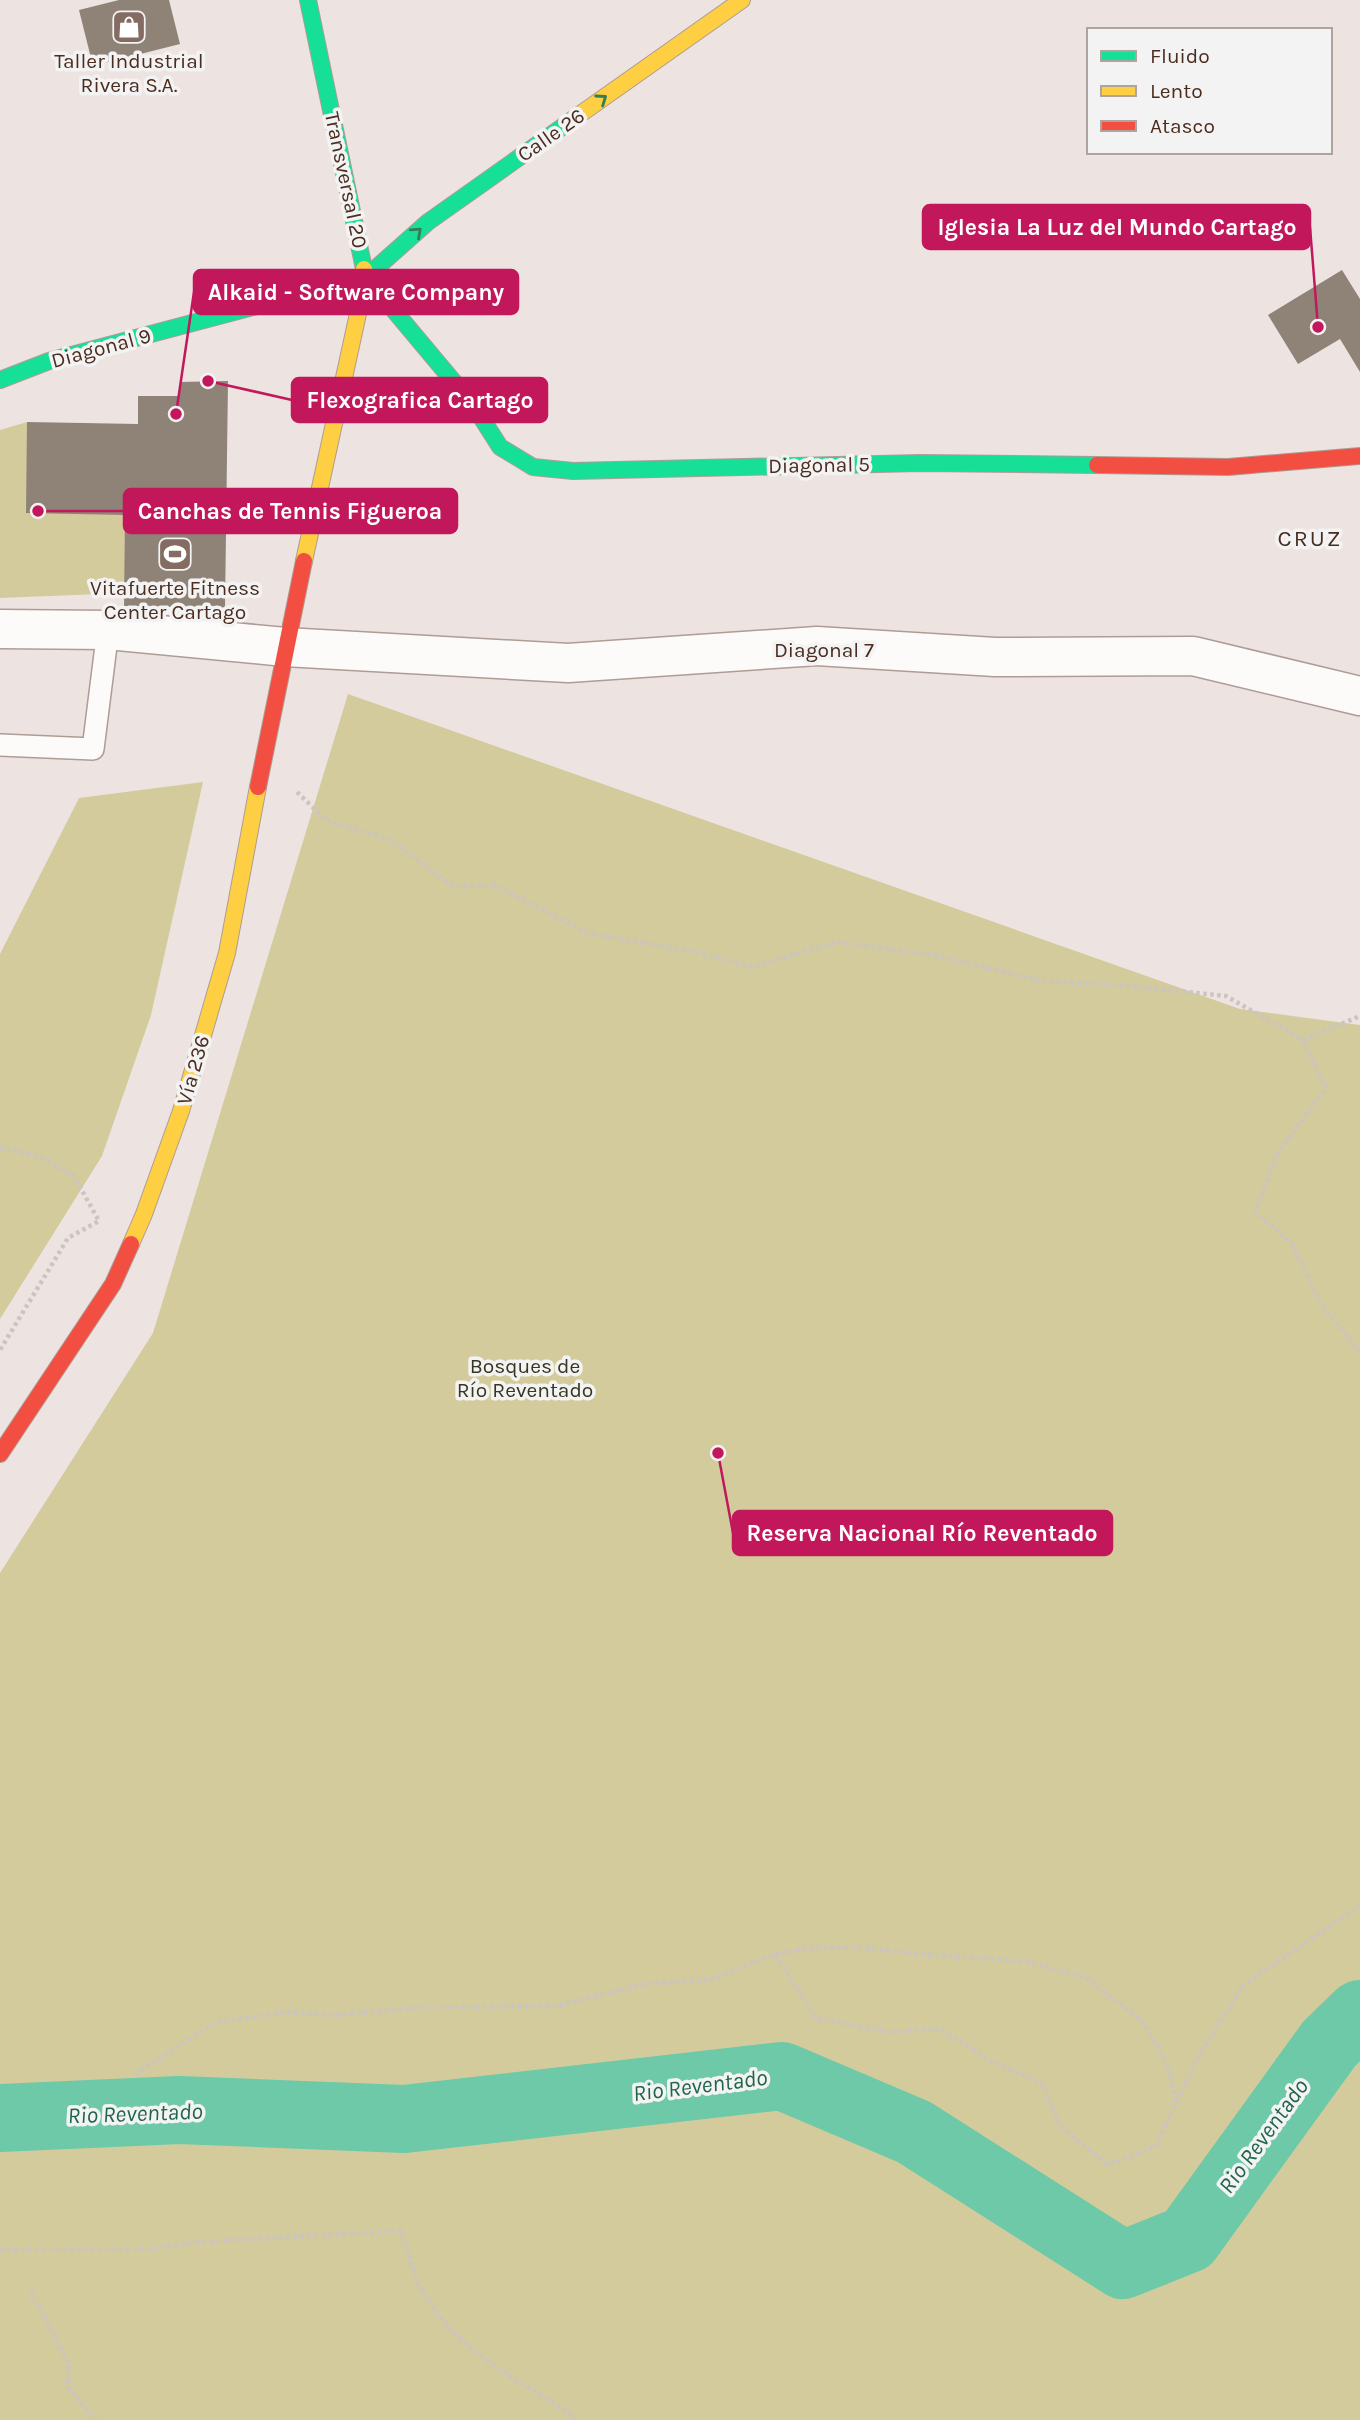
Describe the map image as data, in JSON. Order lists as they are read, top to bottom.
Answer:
{
  "streets": {
    "street": [
      "Calle 26",
      "Transversal 20",
      "Diagonal 9",
      "Diagonal 5",
      "Diagonal 7",
      "Vía 236"
    ]
  },
  "crossings": [
    ["Calle 26", "Transversal 20"],
    ["Calle 26", "Diagonal 9"],
    ["Calle 26", "Diagonal 5"],
    ["Transversal 20", "Diagonal 9"],
    ["Transversal 20", "Diagonal 5"],
    ["Transversal 20", "Diagonal 7"],
    ["Transversal 20", "Vía 236"],
    ["Diagonal 9", "Diagonal 5"],
    ["Diagonal 7", "Vía 236"]
  ],
  "one_way": ["Calle 26"],
  "districts": ["CRUZ"],
  "water": ["Rio Reventado"],
  "parks": ["Bosques de Río Reventado"],
  "places": {
    "shop": ["Taller Industrial Rivera S.A."],
    "other": [
      "Iglesia La Luz del Mundo Cartago",
      "Flexografica Cartago",
      "Alkaid - Software Company",
      "Canchas de Tennis Figueroa",
      "Reserva Nacional Río Reventado"
    ],
    "sports": ["Vitafuerte Fitness Center Cartago"]
  },
  "legend": ["Fluido", "Lento", "Atasco"]
}
